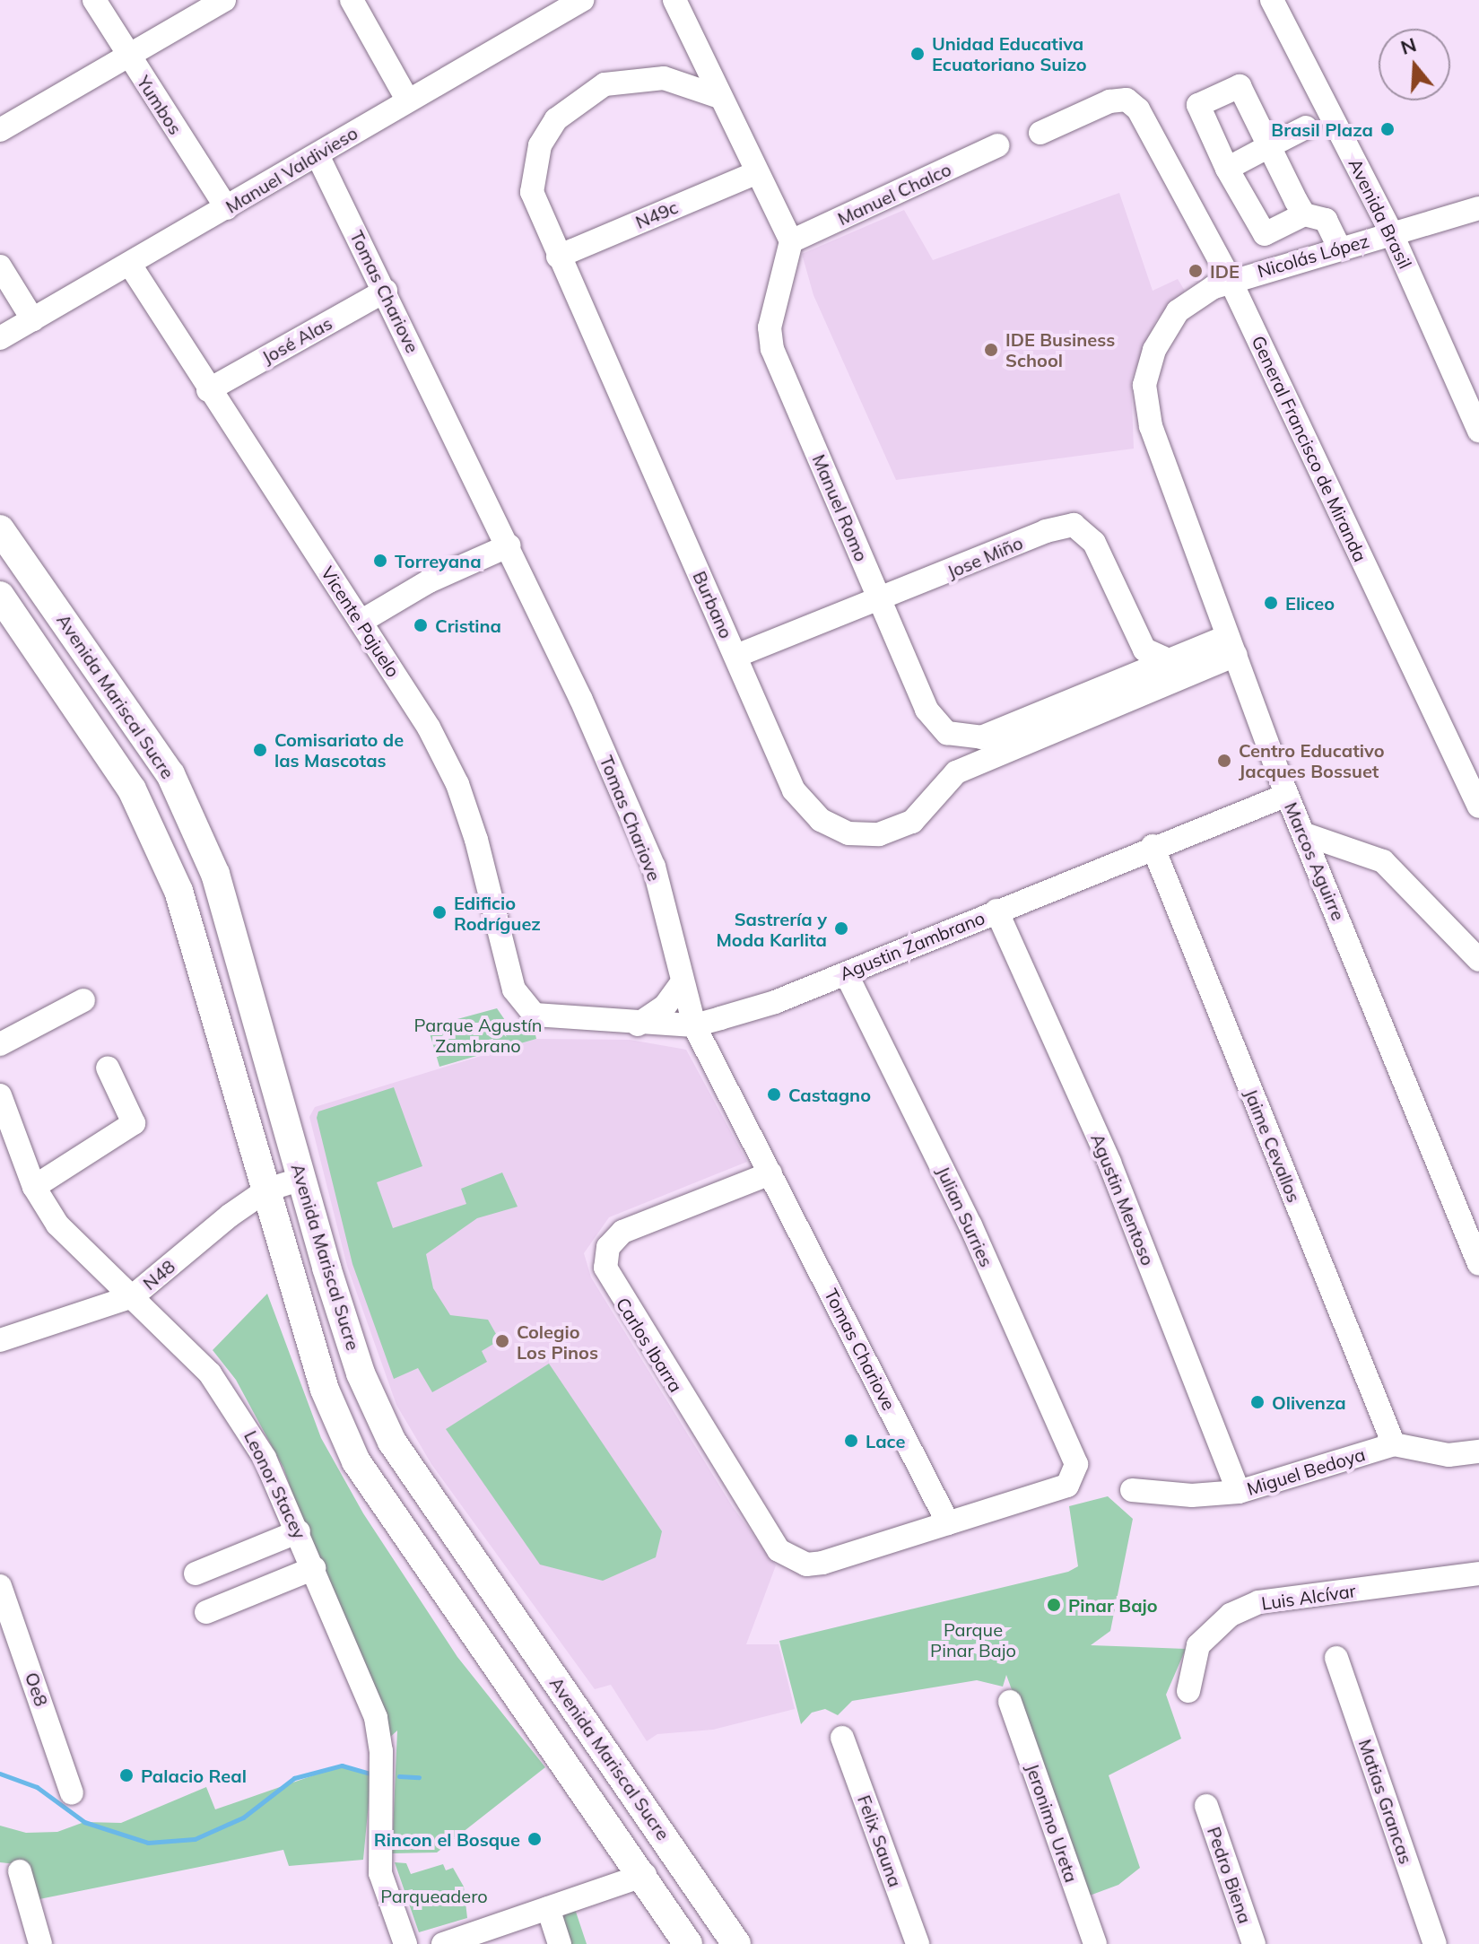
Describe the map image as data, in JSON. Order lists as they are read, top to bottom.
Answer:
{
  "streets": {
    "main road": ["Avenida Mariscal Sucre"],
    "street": [
      "Yumbos",
      "Manuel Valdivieso",
      "Manuel Chalco",
      "Avenida Brasil",
      "N49c",
      "Nicolás López",
      "Tomas Chariove",
      "José Alas",
      "General Francisco de Miranda",
      "Manuel Romo",
      "Jose Miño",
      "Burbano",
      "Vicente Pajuelo",
      "Marcos Aguirre",
      "Agustin Zambrano",
      "Jaime Cevallos",
      "Agustin Mentoso",
      "Julian Surries",
      "N48",
      "Carlos Ibarra",
      "Miguel Bedoya",
      "Leonor Stacey",
      "Luis Alcívar",
      "Oe8",
      "Matias Grancas",
      "Jeronimo Ureta",
      "Felix Sauna",
      "Pedro Biena"
    ]
  },
  "crossings": [
    ["Yumbos", "Manuel Valdivieso"],
    ["Manuel Valdivieso", "Tomas Chariove"],
    ["Manuel Valdivieso", "Vicente Pajuelo"],
    ["Manuel Chalco", "Manuel Romo"],
    ["Avenida Brasil", "Nicolás López"],
    ["N49c", "Burbano"],
    ["Nicolás López", "General Francisco de Miranda"],
    ["Nicolás López", "Marcos Aguirre"],
    ["Tomas Chariove", "José Alas"],
    ["Tomas Chariove", "Agustin Zambrano"],
    ["Tomas Chariove", "Julian Surries"],
    ["Tomas Chariove", "Carlos Ibarra"],
    ["José Alas", "Vicente Pajuelo"],
    ["General Francisco de Miranda", "Marcos Aguirre"],
    ["Manuel Romo", "Jose Miño"],
    ["Manuel Romo", "Burbano"],
    ["Manuel Romo", "Marcos Aguirre"],
    ["Jose Miño", "Burbano"],
    ["Burbano", "Marcos Aguirre"],
    ["Vicente Pajuelo", "Agustin Zambrano"],
    ["Avenida Mariscal Sucre", "N48"],
    ["Marcos Aguirre", "Agustin Zambrano"],
    ["Agustin Zambrano", "Jaime Cevallos"],
    ["Agustin Zambrano", "Agustin Mentoso"],
    ["Agustin Zambrano", "Julian Surries"],
    ["Jaime Cevallos", "Miguel Bedoya"],
    ["Agustin Mentoso", "Miguel Bedoya"],
    ["Julian Surries", "Carlos Ibarra"],
    ["N48", "Leonor Stacey"]
  ],
  "parks": ["Parque Agustín Zambrano", "Parque Pinar Bajo", "Parqueadero"],
  "places": [
    "Unidad Educativa Ecuatoriano Suizo",
    "Brasil Plaza",
    "IDE",
    "IDE Business School",
    "Torreyana",
    "Eliceo",
    "Cristina",
    "Comisariato de las Mascotas",
    "Centro Educativo Jacques Bossuet",
    "Edificio Rodríguez",
    "Sastrería y Moda Karlita",
    "Castagno",
    "Colegio Los Pinos",
    "Olivenza",
    "Lace",
    "Pinar Bajo",
    "Palacio Real",
    "Rincon el Bosque"
  ],
  "north": "top"
}
